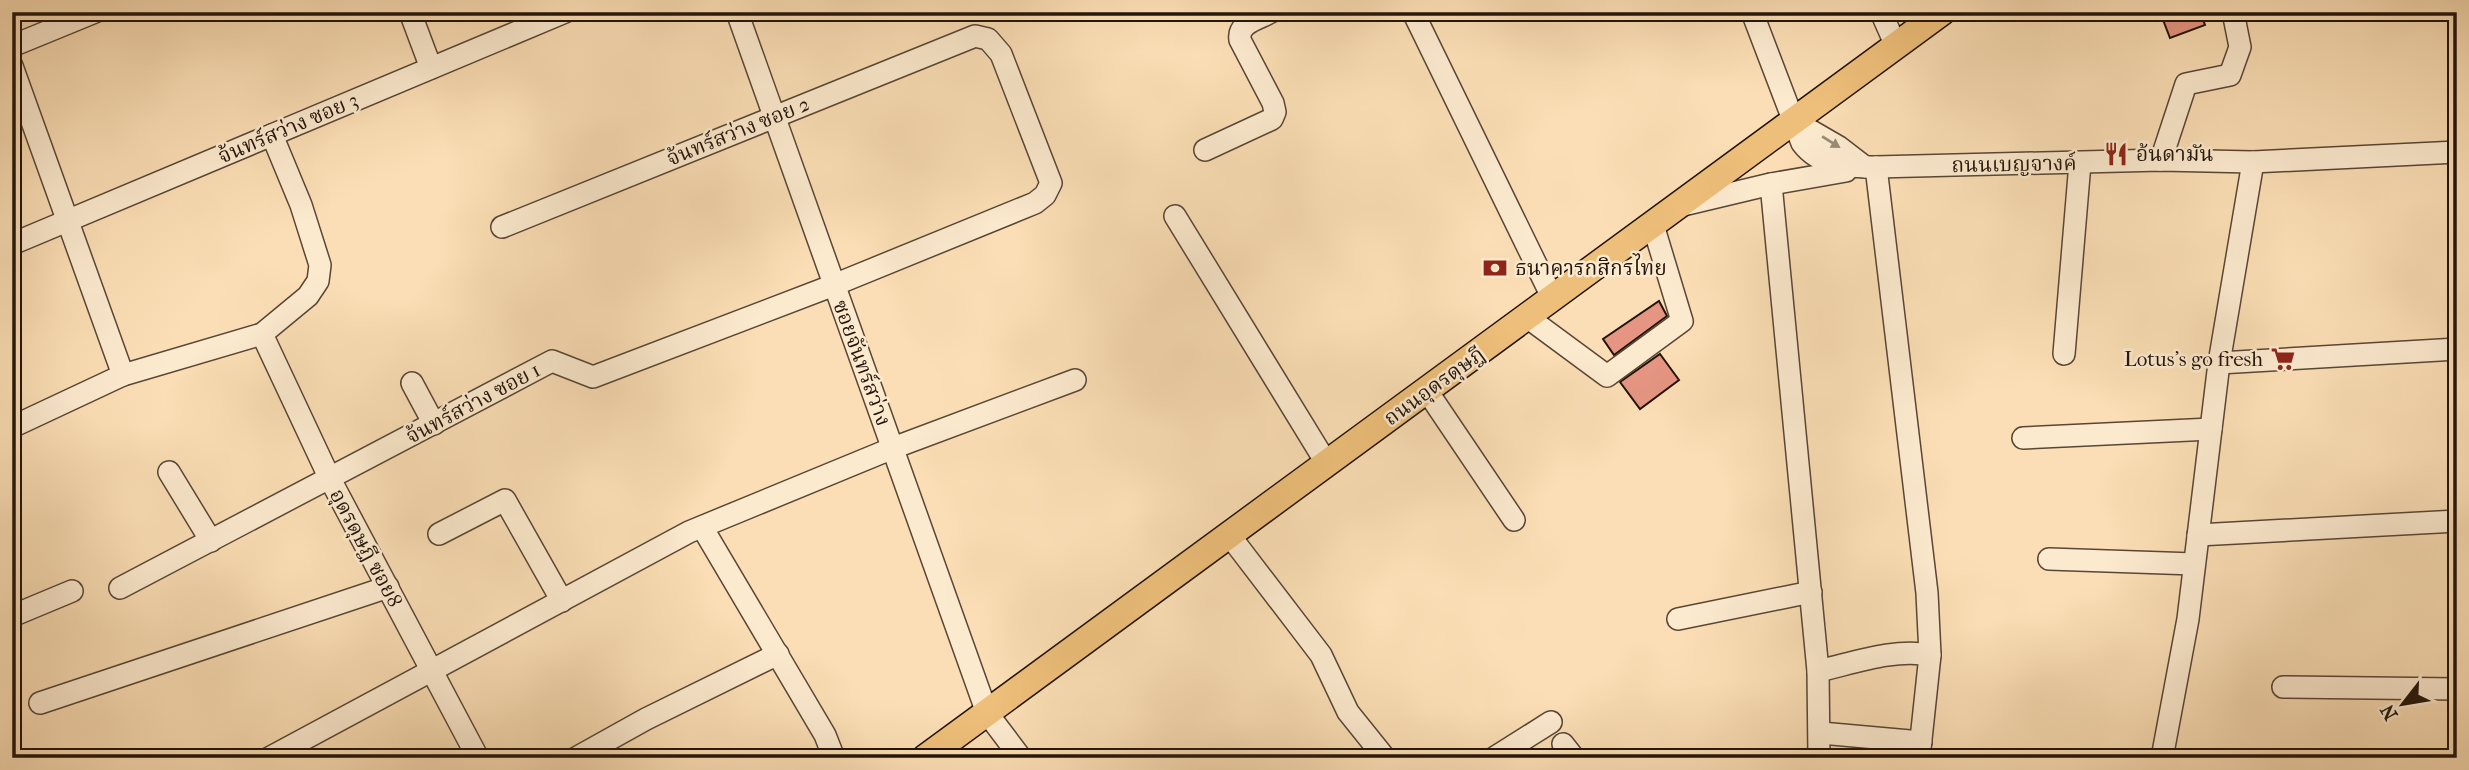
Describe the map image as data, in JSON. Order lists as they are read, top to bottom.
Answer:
{
  "streets": {
    "main road": ["ถนนอุดรดุษฎี"],
    "street": [
      "จ้นทร์สว่าง ซอย 3",
      "จ้นทร์สว่าง ซอย 2",
      "ถนนเบญจางค์",
      "ซอยจันทร์สว่าง",
      "จ้นทร์สว่าง ซอย 1",
      "อุดรดุษฎี ซอย8"
    ]
  },
  "crossings": [
    ["จ้นทร์สว่าง ซอย 2", "ซอยจันทร์สว่าง"],
    ["จ้นทร์สว่าง ซอย 2", "จ้นทร์สว่าง ซอย 1"],
    ["ถนนเบญจางค์", "ถนนอุดรดุษฎี"],
    ["ซอยจันทร์สว่าง", "ถนนอุดรดุษฎี"],
    ["ซอยจันทร์สว่าง", "จ้นทร์สว่าง ซอย 1"],
    ["จ้นทร์สว่าง ซอย 1", "อุดรดุษฎี ซอย8"]
  ],
  "places": {
    "restaurant": ["อ้นดามัน"],
    "bank": ["ธนาคารกสิกรไทย"],
    "supermarket": ["Lotus's go fresh"]
  },
  "north": "bottom left"
}
